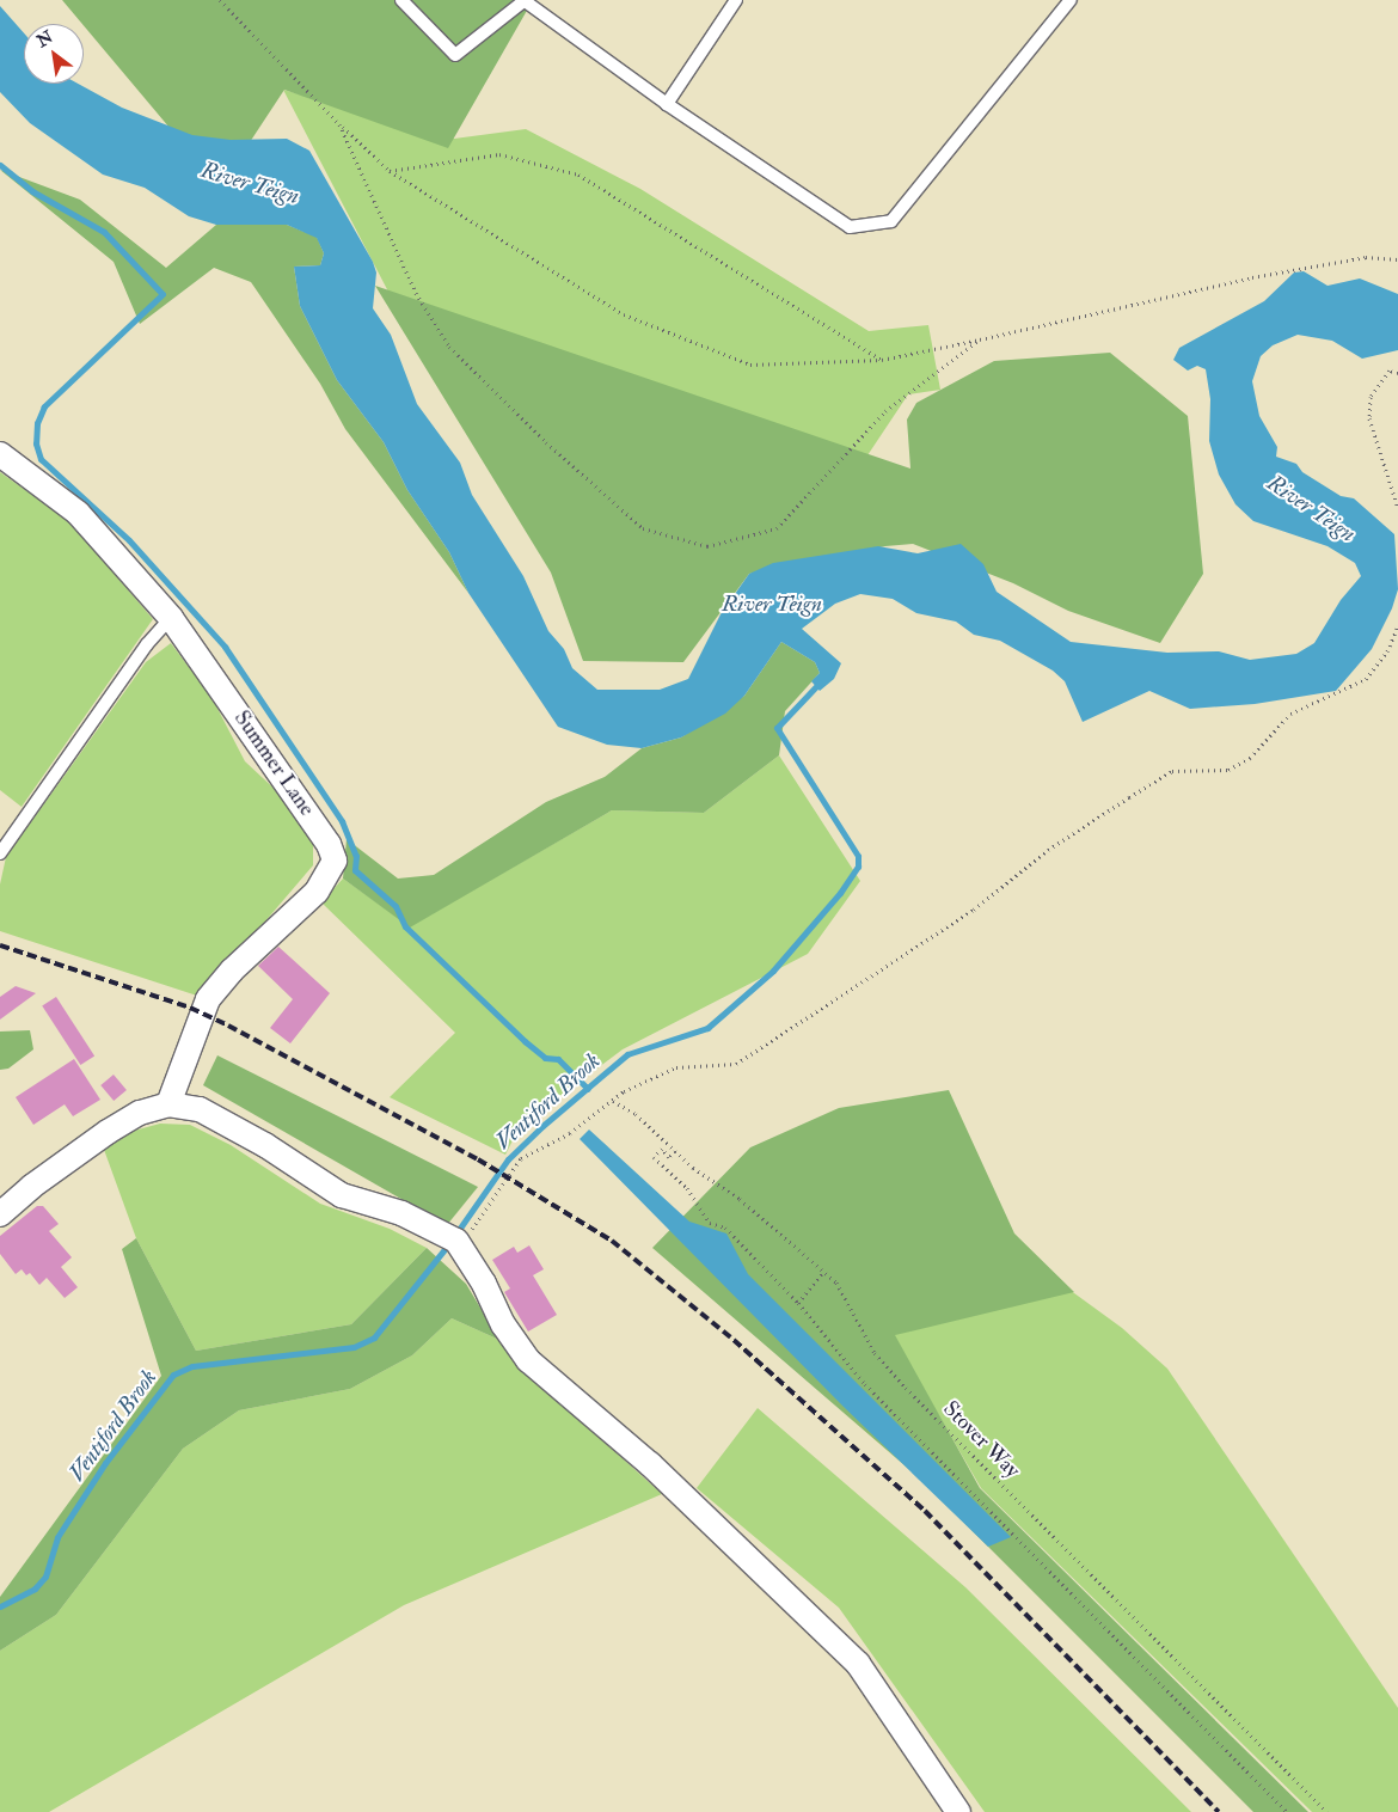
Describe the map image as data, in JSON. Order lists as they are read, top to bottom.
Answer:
{
  "streets": {
    "street": ["Summer Lane"],
    "path": ["Stover Way"]
  },
  "water": ["River Teign", "Ventiford Brook"],
  "north": "top left"
}
